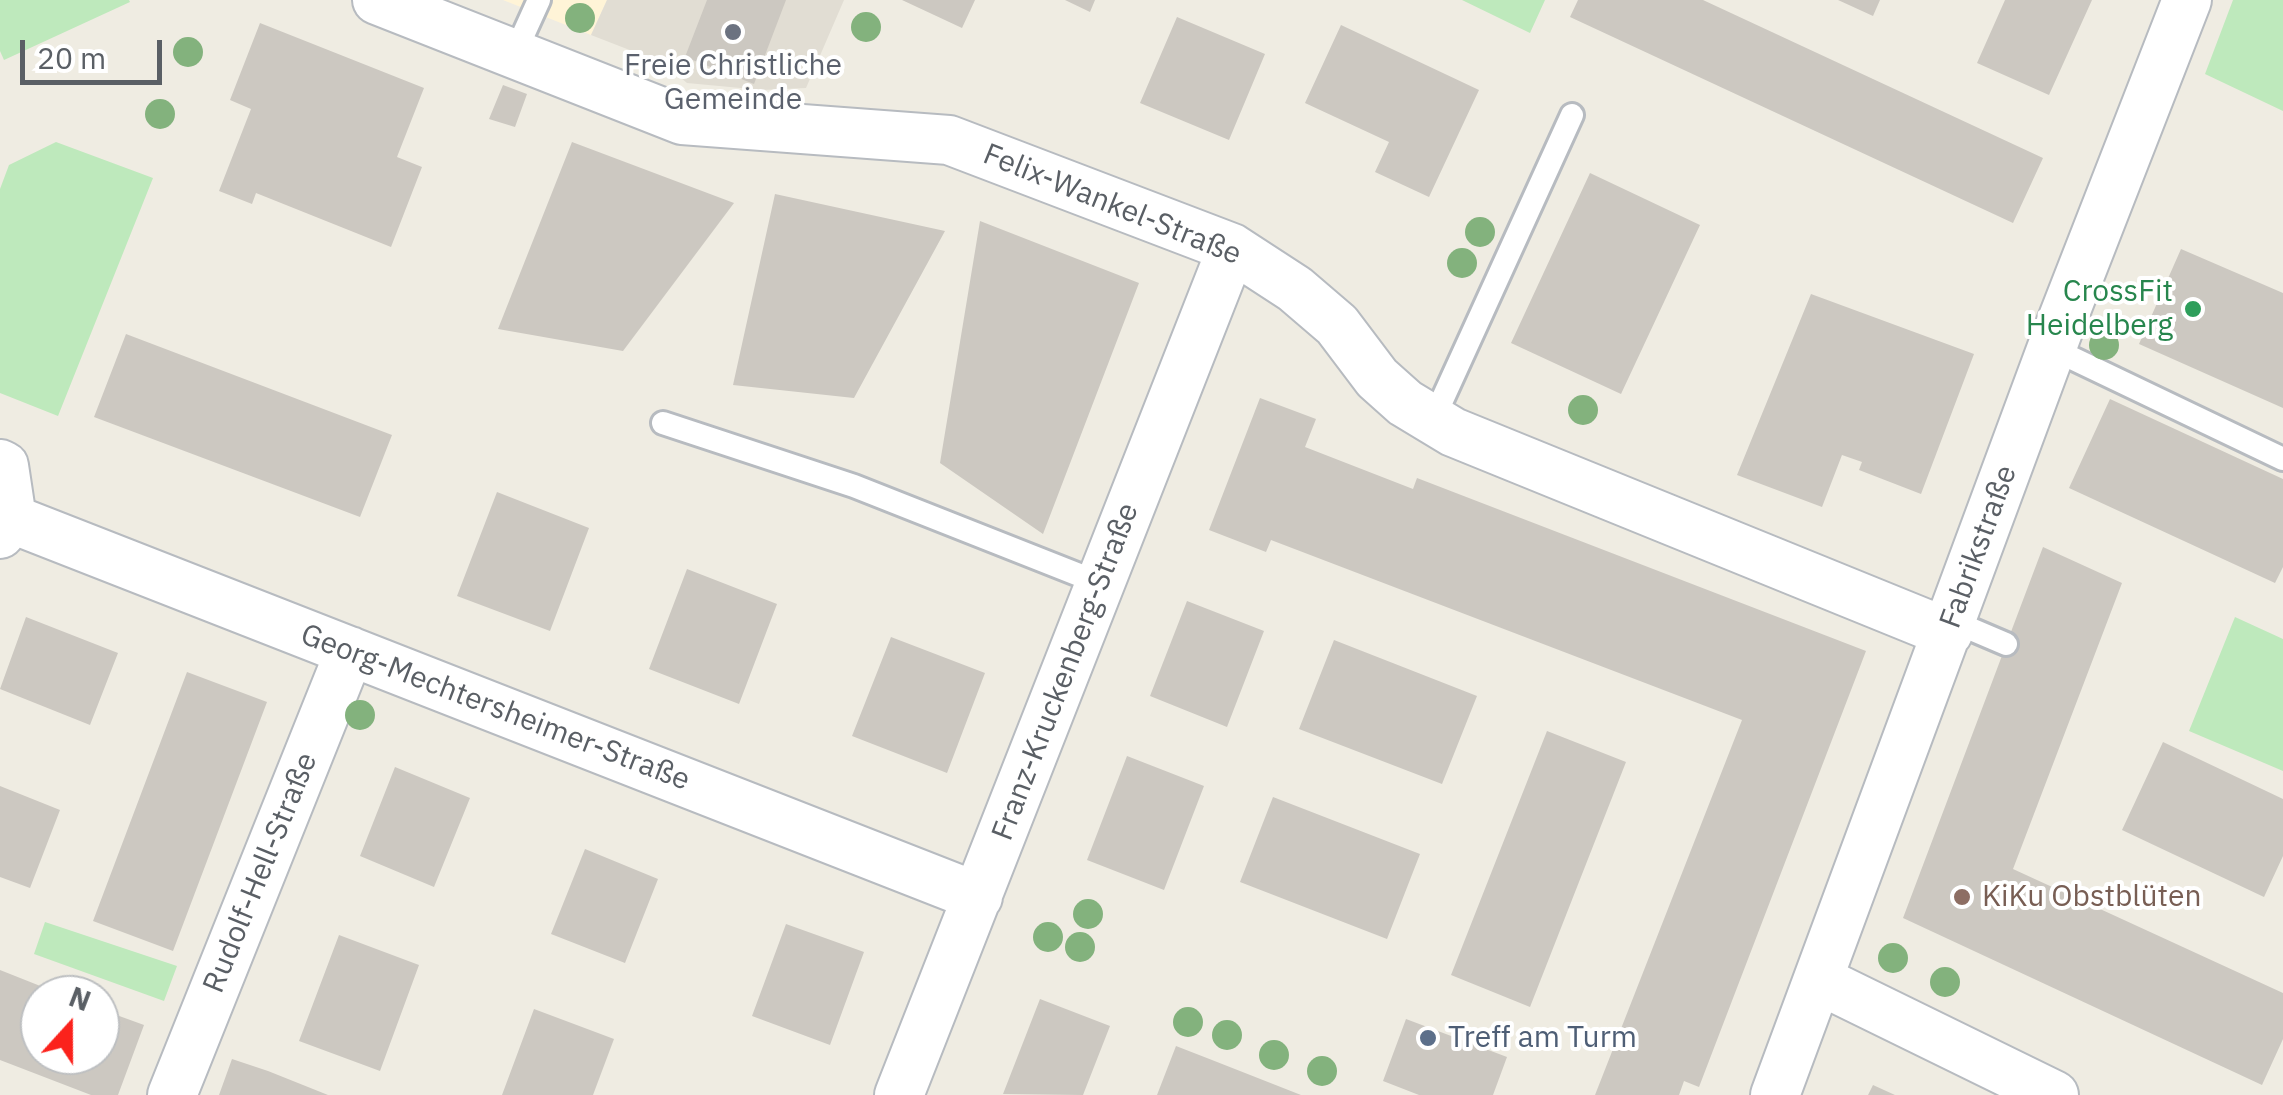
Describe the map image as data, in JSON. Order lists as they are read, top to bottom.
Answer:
{
  "streets": {
    "street": [
      "Felix-Wankel-Straße",
      "Fabrikstraße",
      "Franz-Kruckenberg-Straße",
      "Georg-Mechtersheimer-Straße",
      "Rudolf-Hell-Straße"
    ]
  },
  "crossings": [
    ["Felix-Wankel-Straße", "Fabrikstraße"],
    ["Felix-Wankel-Straße", "Franz-Kruckenberg-Straße"],
    ["Franz-Kruckenberg-Straße", "Georg-Mechtersheimer-Straße"],
    ["Georg-Mechtersheimer-Straße", "Rudolf-Hell-Straße"]
  ],
  "places": [
    "Freie Christliche Gemeinde",
    "CrossFit Heidelberg",
    "KiKu Obstblüten",
    "Treff am Turm"
  ],
  "scale_bar": "20 m",
  "north": "top"
}
